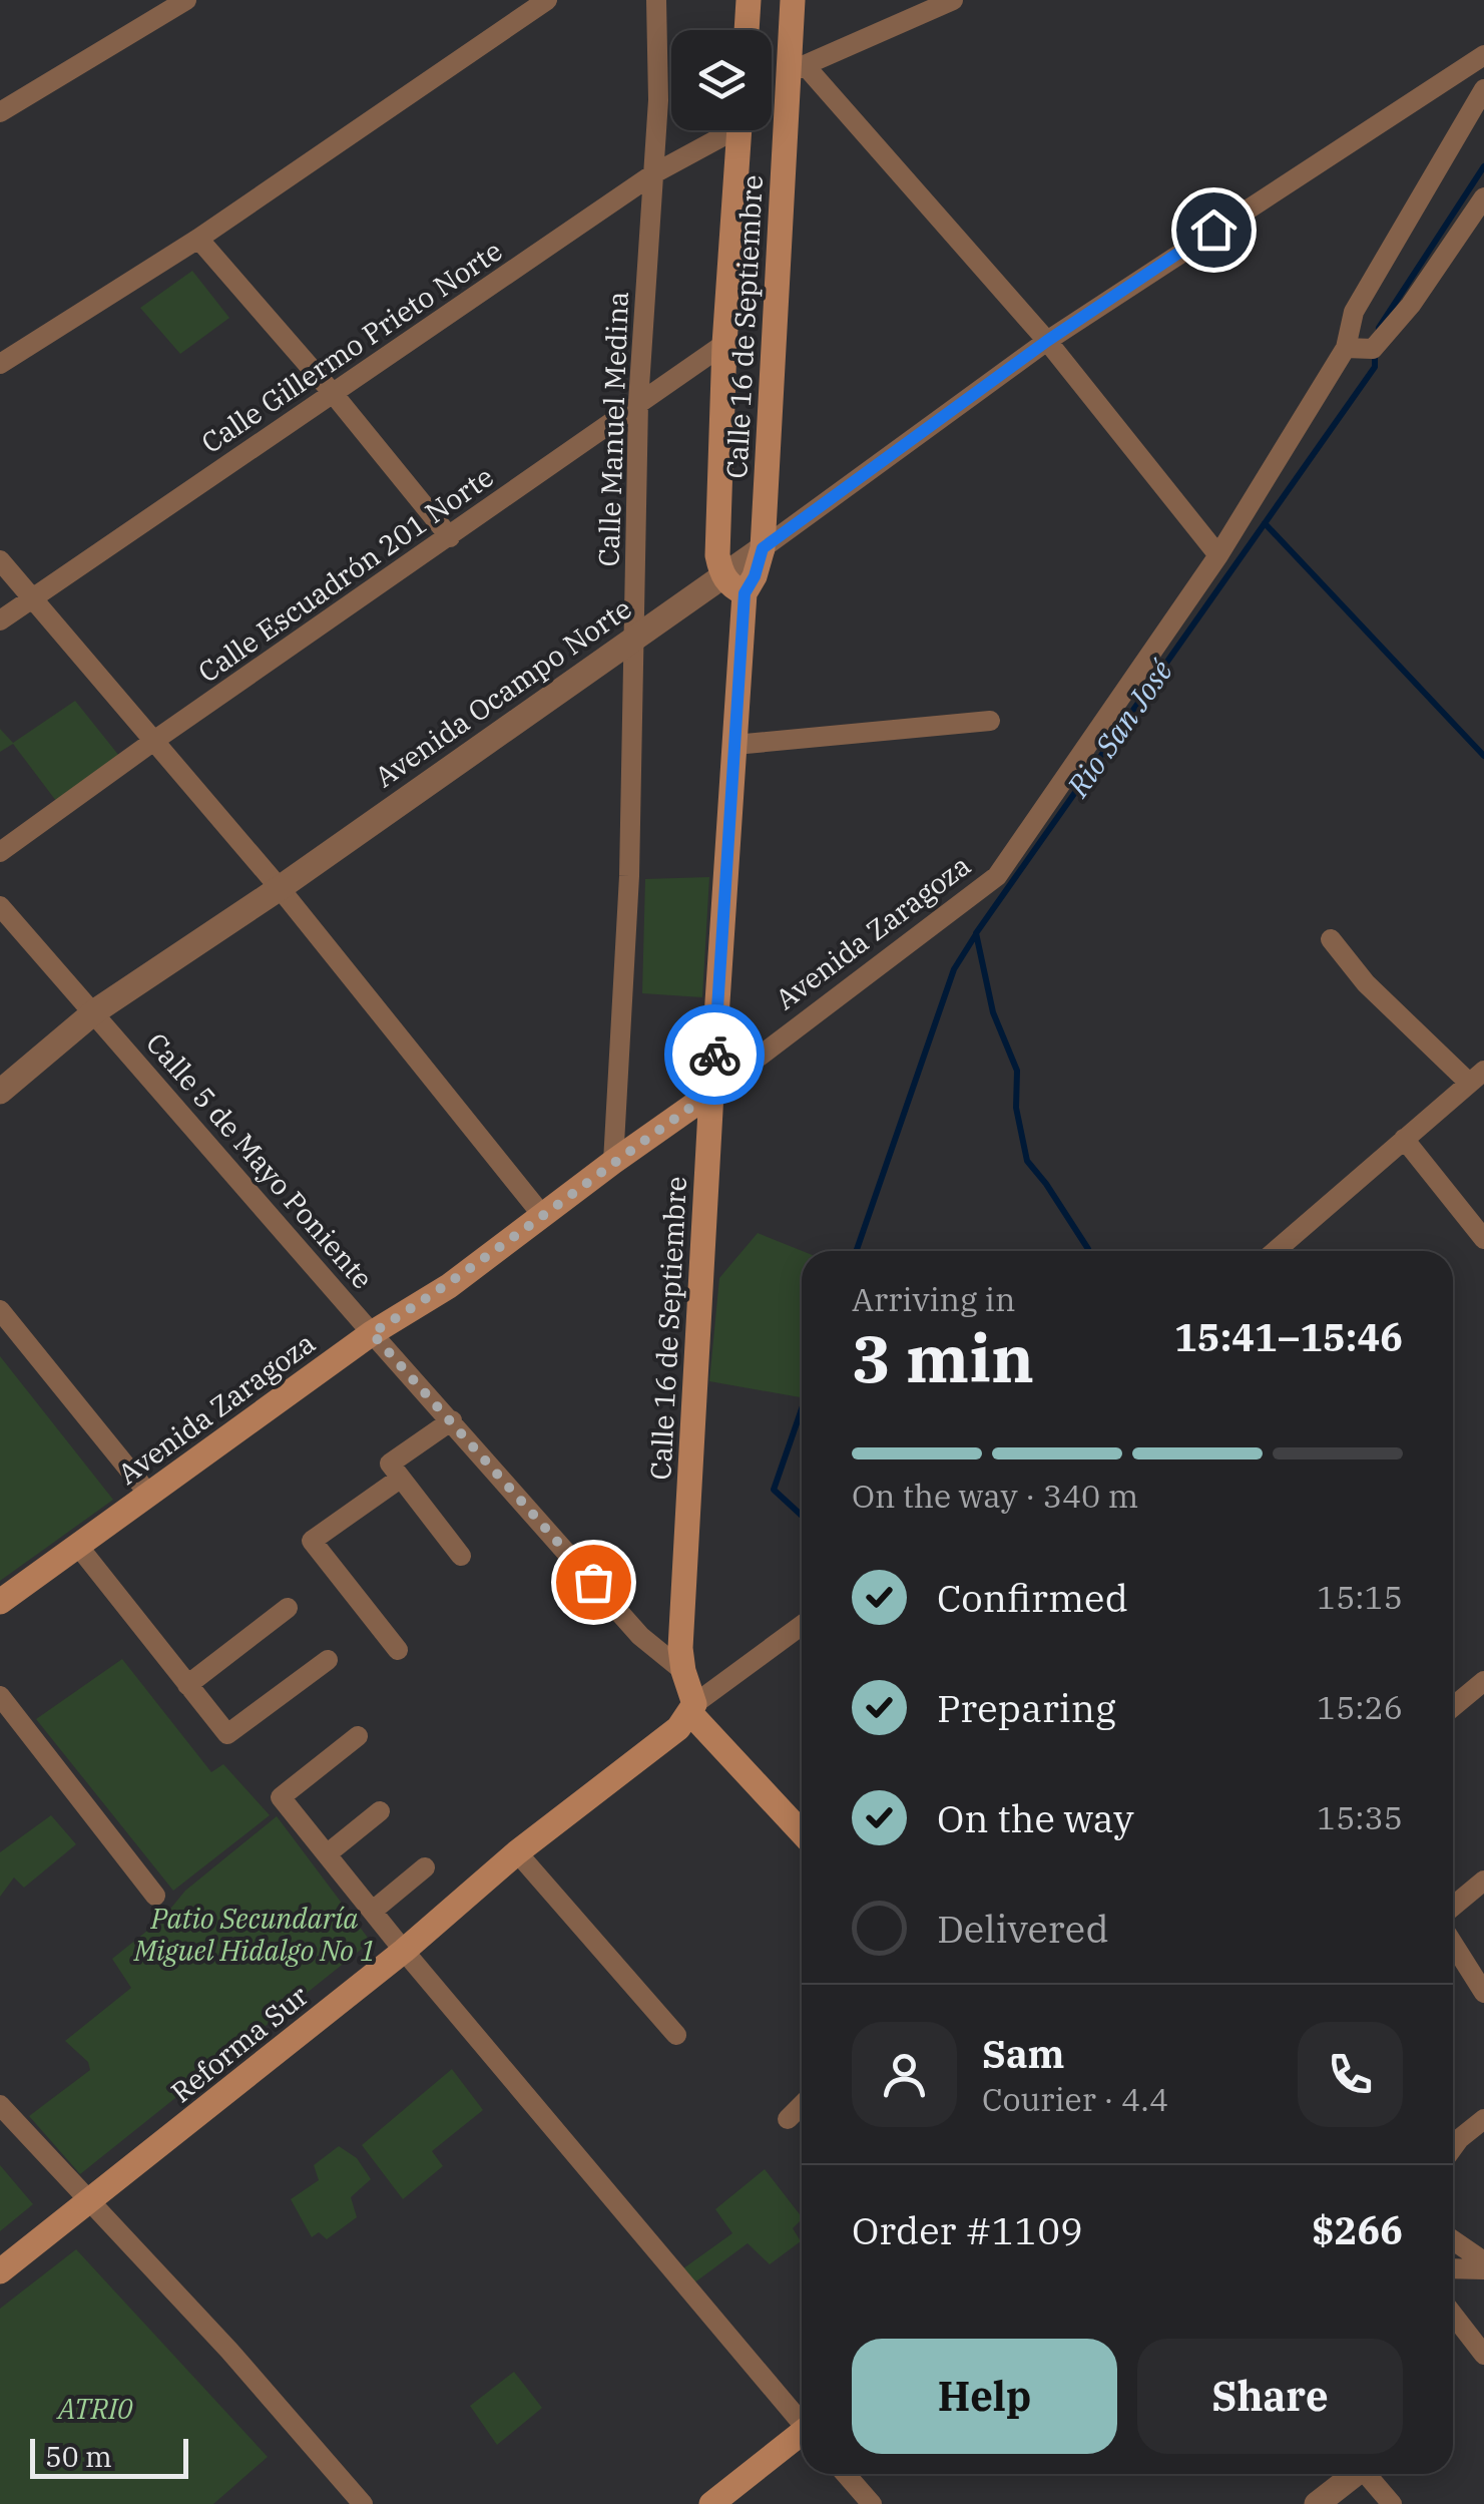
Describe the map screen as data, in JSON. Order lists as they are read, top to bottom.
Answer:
{
  "streets": {
    "main road": ["Calle 16 de Septiembre", "Avenida Zaragoza", "Reforma Sur"],
    "street": [
      "Calle Gillermo Prieto Norte",
      "Calle Manuel Medina",
      "Calle Escuadrón 201 Norte",
      "Avenida Ocampo Norte",
      "Calle 5 de Mayo Poniente"
    ]
  },
  "crossings": [
    ["Calle 16 de Septiembre", "Calle Escuadrón 201 Norte"],
    ["Calle 16 de Septiembre", "Avenida Ocampo Norte"],
    ["Calle 16 de Septiembre", "Avenida Zaragoza"],
    ["Calle 16 de Septiembre", "Calle 5 de Mayo Poniente"],
    ["Calle 16 de Septiembre", "Reforma Sur"],
    ["Calle Gillermo Prieto Norte", "Calle Manuel Medina"],
    ["Calle Manuel Medina", "Calle Escuadrón 201 Norte"],
    ["Calle Manuel Medina", "Avenida Ocampo Norte"],
    ["Calle Manuel Medina", "Avenida Zaragoza"],
    ["Avenida Zaragoza", "Calle 5 de Mayo Poniente"]
  ],
  "water": ["Rio San José"],
  "parks": ["Patio Secundaría Miguel Hidalgo No 1", "ATRI0"],
  "scale_bar": "50 m",
  "page": {
    "heading": ["3 min", "Arriving in", "15:41–15:46"],
    "panel": [
      "Sam",
      "Courier · 4.4",
      "Order #1109",
      "$266"
    ],
    "bar": "On the way · 340 m",
    "list": [
      ["Confirmed", "15:15"],
      ["Preparing", "15:26"],
      ["On the way", "15:35"],
      "Delivered"
    ],
    "buttons": ["Help", "Share"],
    "scale": "50 m"
  }
}
